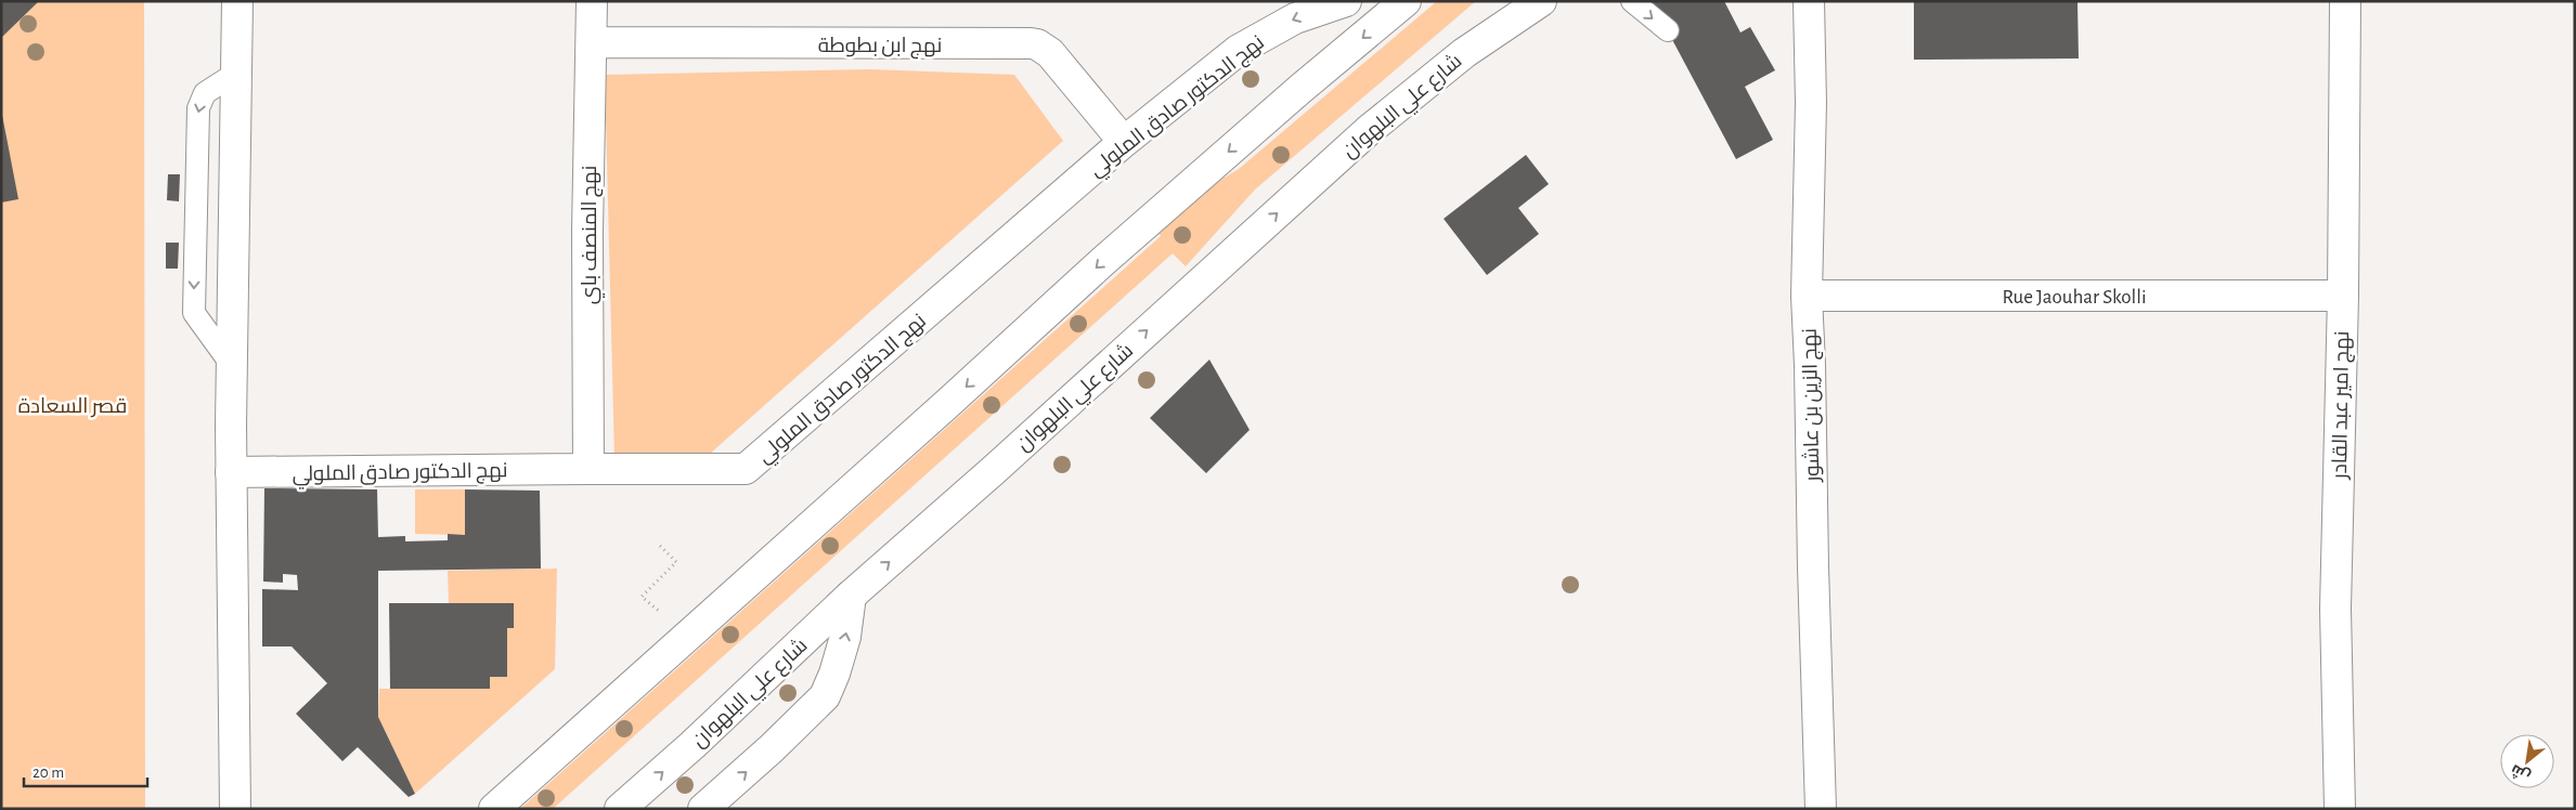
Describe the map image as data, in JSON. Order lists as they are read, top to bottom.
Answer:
{
  "streets": {
    "street": [
      "نهج ابن بطوطة",
      "نهج الدكتور صادق الملولي",
      "شارع علي البلهوان",
      "نهج المنصف باي",
      "Rue Jaouhar Skolli",
      "نهج الزين بن عاشور",
      "نهج امير عبد القادر"
    ]
  },
  "crossings": [
    ["نهج ابن بطوطة", "نهج الدكتور صادق الملولي"],
    ["نهج ابن بطوطة", "نهج المنصف باي"],
    ["نهج الدكتور صادق الملولي", "نهج المنصف باي"],
    ["Rue Jaouhar Skolli", "نهج الزين بن عاشور"],
    ["Rue Jaouhar Skolli", "نهج امير عبد القادر"]
  ],
  "parks": ["قصر السعادة"],
  "scale_bar": "20 m",
  "north": "bottom left"
}
